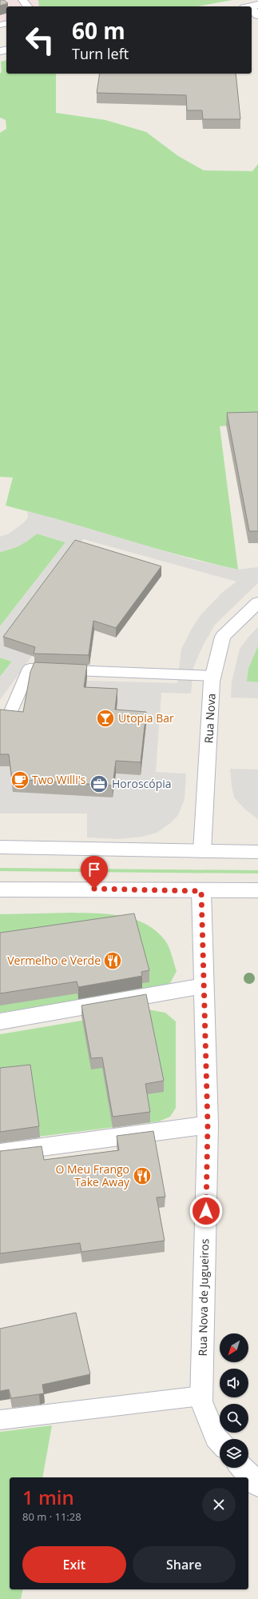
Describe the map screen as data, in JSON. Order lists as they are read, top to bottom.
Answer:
{
  "streets": {
    "street": ["Rua Nova", "Rua Nova de Jugueiros"]
  },
  "places": {
    "bar": ["Utopia Bar"],
    "cafe": ["Two Willi's"],
    "office": ["Horoscópia"],
    "restaurant": ["Vermelho e Verde", "O Meu Frango Take Away"]
  },
  "north": "bottom left",
  "page": {
    "turn": ["60 m", "Turn left"],
    "heading": ["1 min", "80 m · 11:28"],
    "buttons": ["Exit", "Share"]
  }
}
